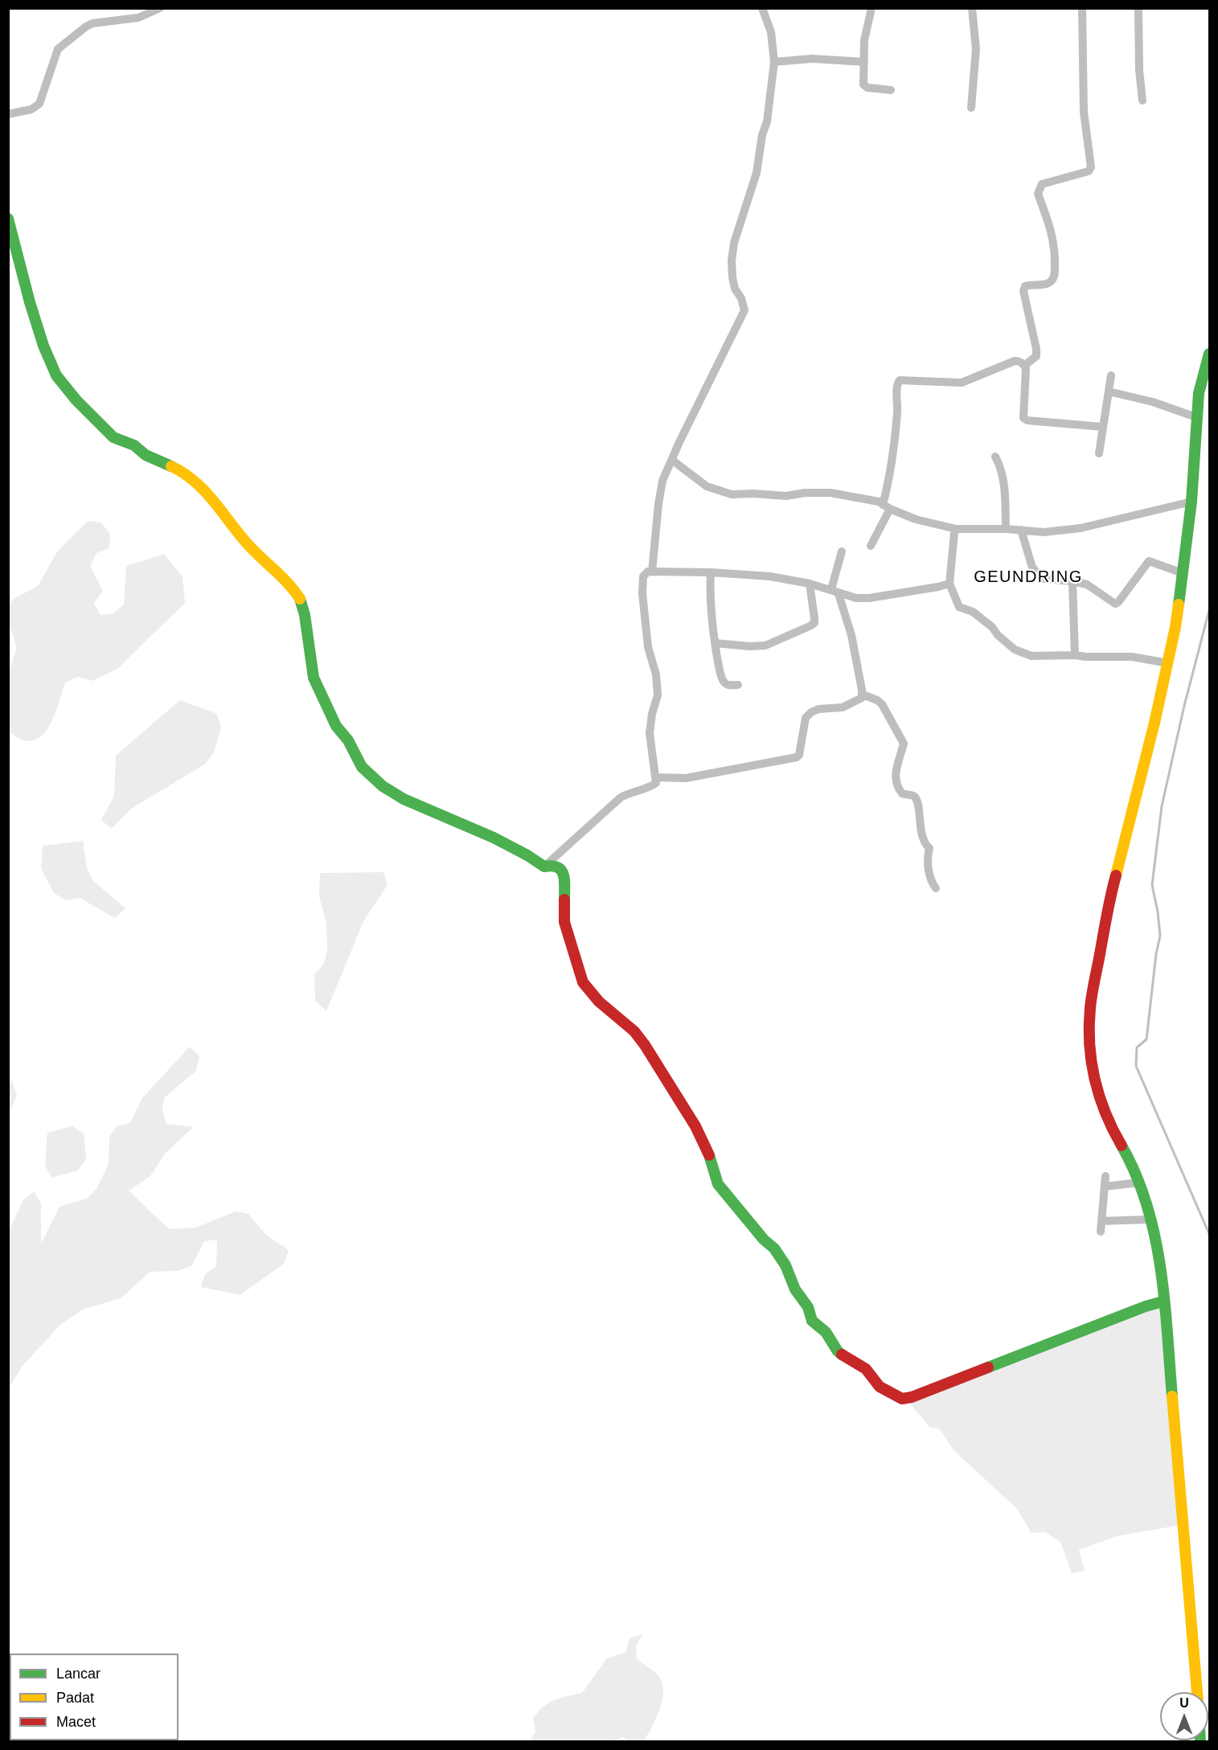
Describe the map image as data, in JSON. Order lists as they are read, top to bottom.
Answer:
{
  "districts": ["GEUNDRING"],
  "legend": ["Lancar", "Padat", "Macet"],
  "north": "top"
}
